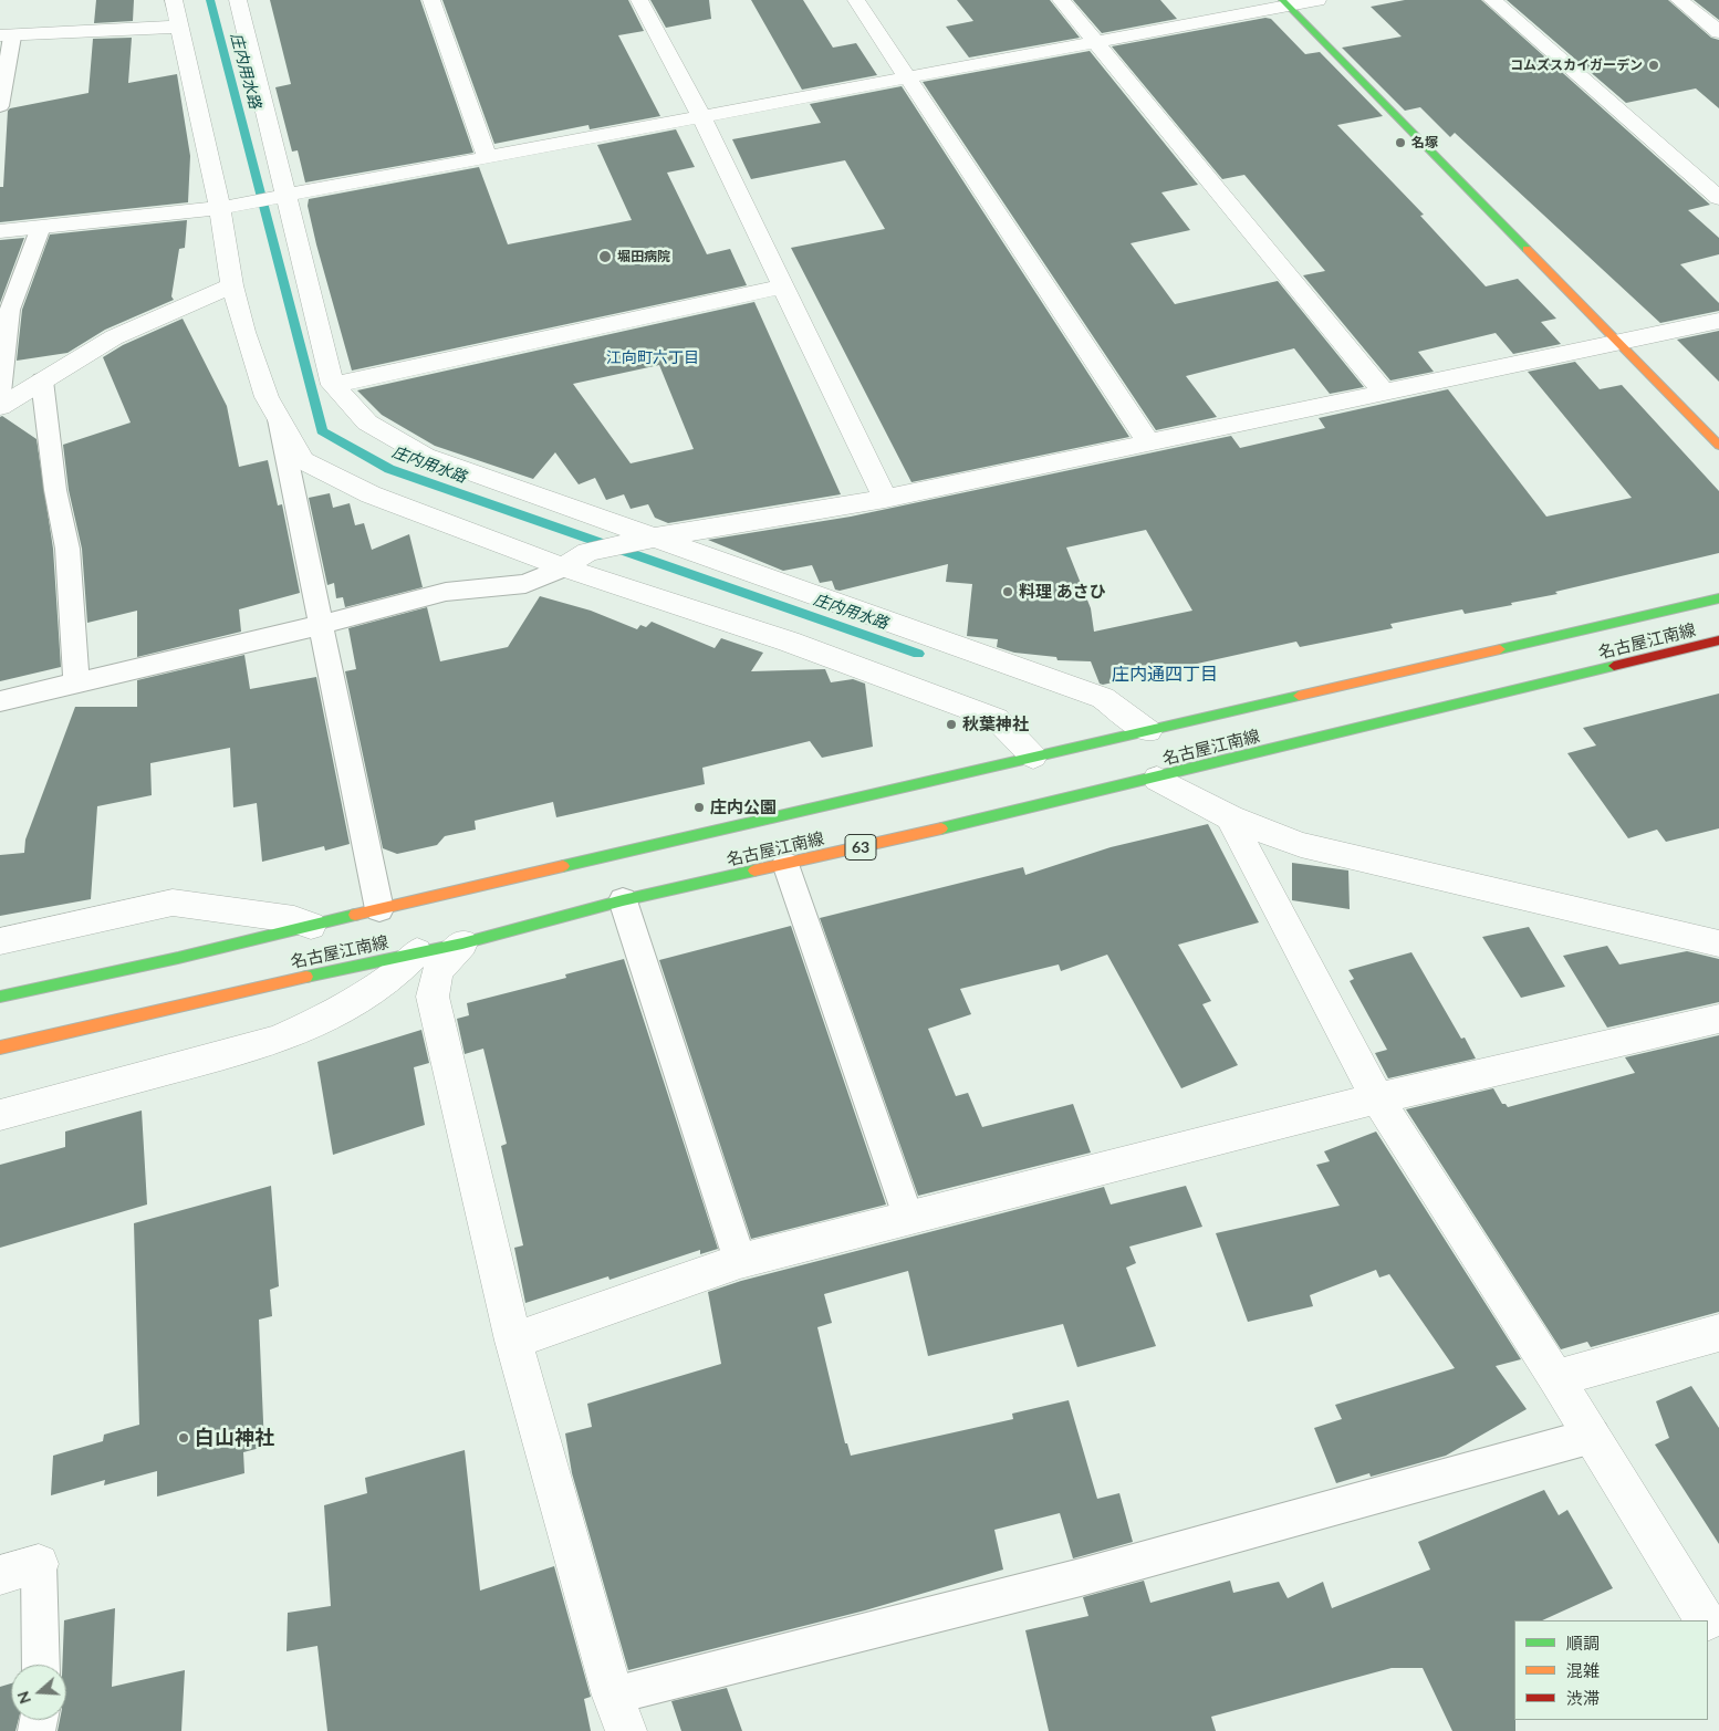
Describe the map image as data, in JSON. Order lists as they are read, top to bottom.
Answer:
{
  "streets": {
    "main road": ["名古屋江南線", "63"]
  },
  "districts": ["江向町六丁目", "庄内通四丁目"],
  "water": ["庄内用水路"],
  "places": [
    "コムズスカイガーデン",
    "名塚",
    "堀田病院",
    "料理 あさひ",
    "秋葉神社",
    "庄内公園",
    "白山神社"
  ],
  "legend": ["順調", "混雑", "渋滞"],
  "north": "left"
}
